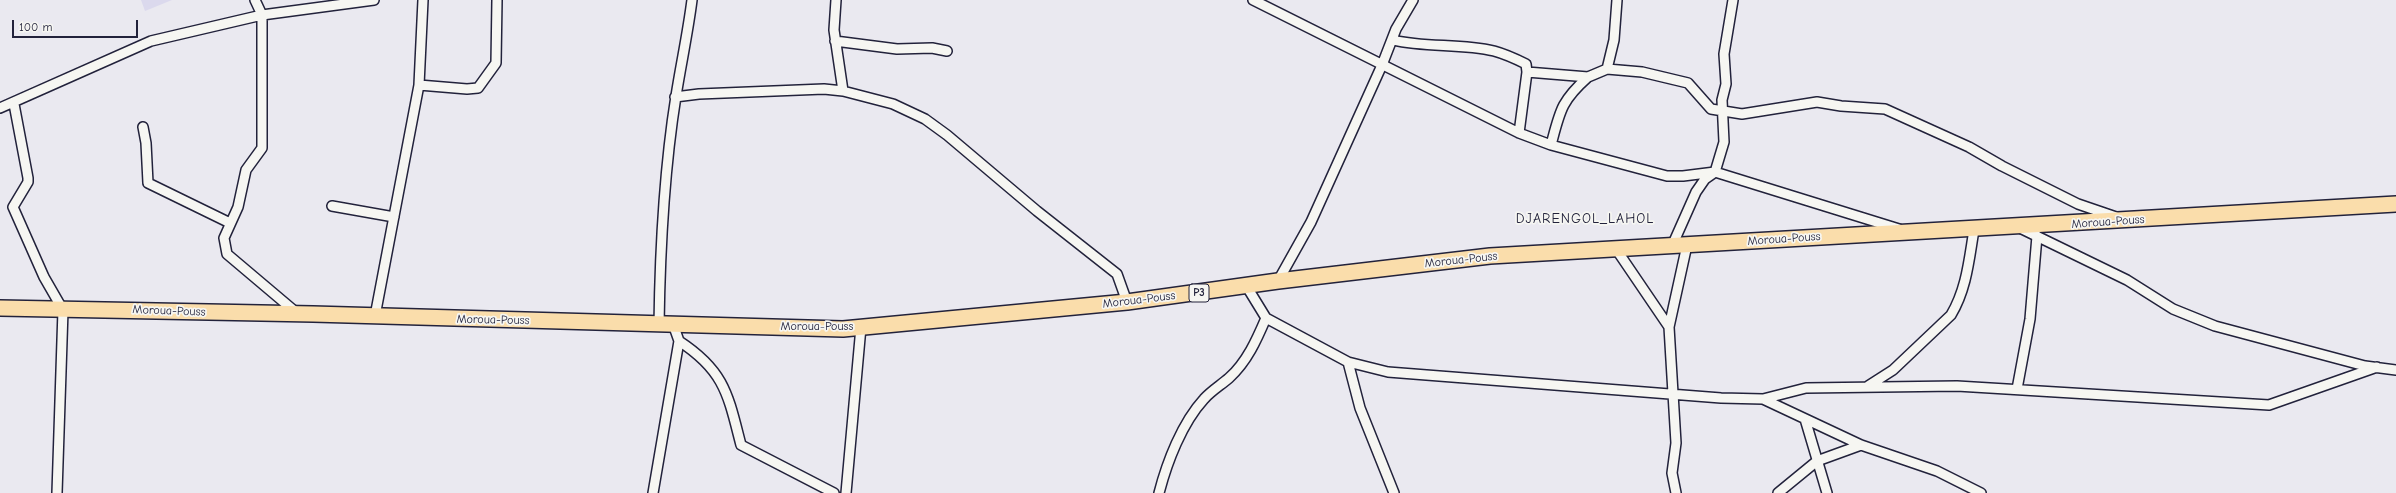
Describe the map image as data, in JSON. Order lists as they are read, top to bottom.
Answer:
{
  "streets": {
    "main road": ["Moroua-Pouss", "P3"]
  },
  "districts": ["DJARENGOL_LAHOL"],
  "scale_bar": "100 m"
}
